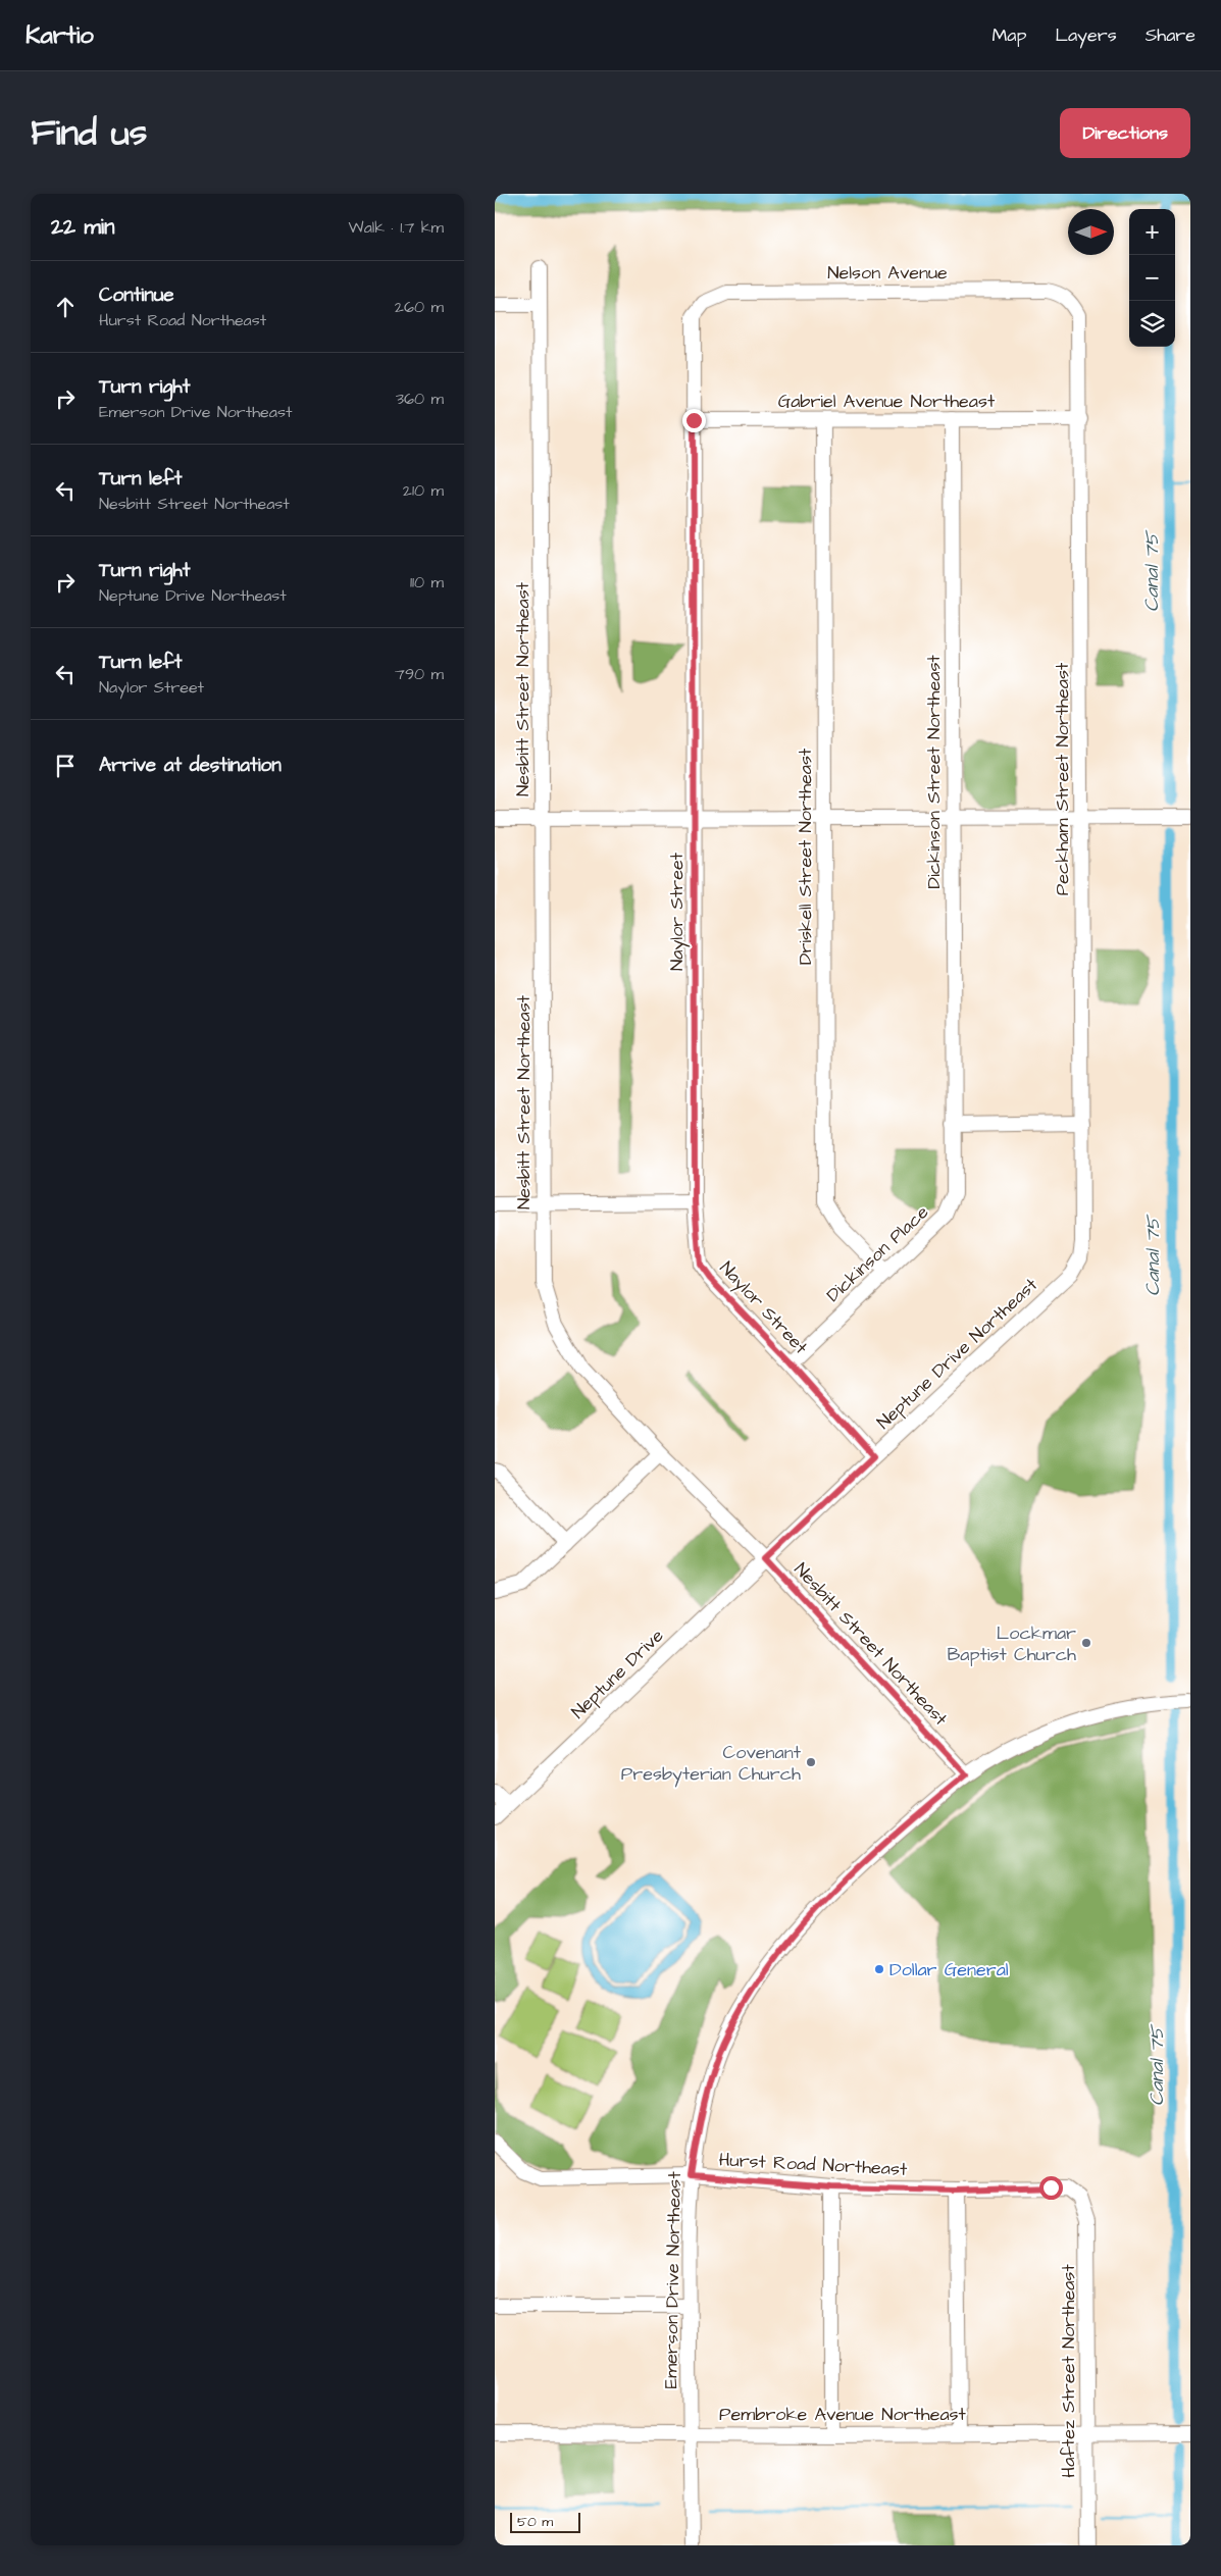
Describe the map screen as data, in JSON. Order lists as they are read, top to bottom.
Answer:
{
  "streets": {
    "street": [
      "Nelson Avenue",
      "Gabriel Avenue Northeast",
      "Nesbitt Street Northeast",
      "Dickinson Street Northeast",
      "Peckham Street Northeast",
      "Driskell Street Northeast",
      "Naylor Street",
      "Dickinson Place",
      "Neptune Drive Northeast",
      "Neptune Drive",
      "Hurst Road Northeast",
      "Emerson Drive Northeast",
      "Haftez Street Northeast",
      "Pembroke Avenue Northeast"
    ]
  },
  "crossings": [
    ["Nelson Avenue", "Peckham Street Northeast"],
    ["Nelson Avenue", "Naylor Street"],
    ["Gabriel Avenue Northeast", "Dickinson Street Northeast"],
    ["Gabriel Avenue Northeast", "Peckham Street Northeast"],
    ["Gabriel Avenue Northeast", "Driskell Street Northeast"],
    ["Gabriel Avenue Northeast", "Naylor Street"],
    ["Nesbitt Street Northeast", "Neptune Drive Northeast"],
    ["Nesbitt Street Northeast", "Neptune Drive"],
    ["Nesbitt Street Northeast", "Emerson Drive Northeast"],
    ["Dickinson Street Northeast", "Dickinson Place"],
    ["Peckham Street Northeast", "Neptune Drive Northeast"],
    ["Driskell Street Northeast", "Dickinson Place"],
    ["Naylor Street", "Dickinson Place"],
    ["Naylor Street", "Neptune Drive Northeast"],
    ["Neptune Drive Northeast", "Neptune Drive"],
    ["Hurst Road Northeast", "Emerson Drive Northeast"],
    ["Hurst Road Northeast", "Haftez Street Northeast"],
    ["Emerson Drive Northeast", "Pembroke Avenue Northeast"],
    ["Haftez Street Northeast", "Pembroke Avenue Northeast"]
  ],
  "water": ["Canal 75"],
  "places": ["Lockmar Baptist Church", "Covenant Presbyterian Church", "Dollar General"],
  "scale_bar": "50 m",
  "north": "right",
  "page": {
    "header": "Kartio",
    "nav": ["Map", "Layers", "Share"],
    "title": "Find us",
    "buttons": "Directions",
    "heading": ["22 min", "Walk · 1.7 km"],
    "map_buttons": ["+", "−"],
    "list": [
      ["Continue", "Hurst Road Northeast", "260 m"],
      ["Turn right", "Emerson Drive Northeast", "360 m"],
      ["Turn left", "Nesbitt Street Northeast", "210 m"],
      ["Turn right", "Neptune Drive Northeast", "110 m"],
      ["Turn left", "Naylor Street", "790 m"],
      "Arrive at destination"
    ],
    "scale": "50 m"
  }
}
